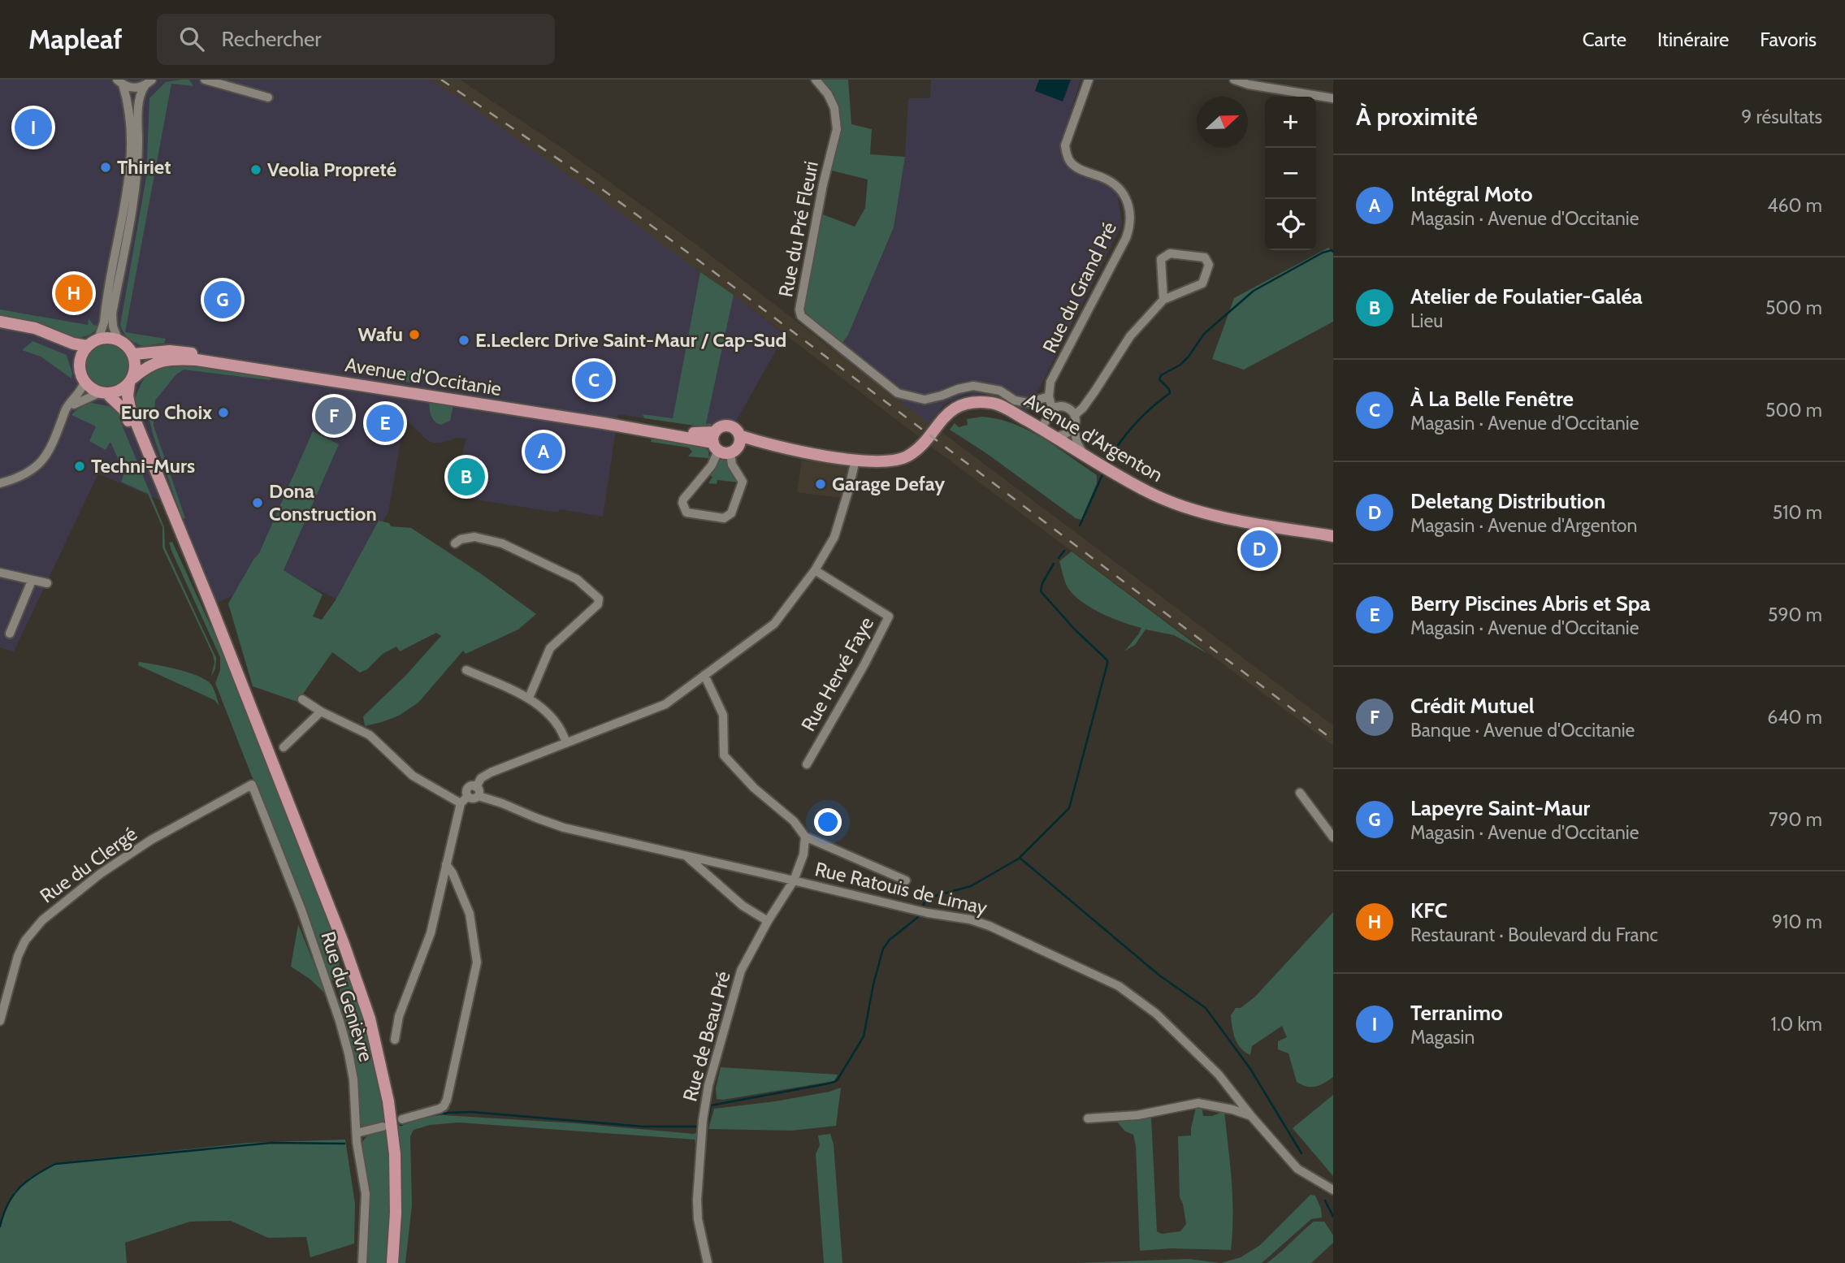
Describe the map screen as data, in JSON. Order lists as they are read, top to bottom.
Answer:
{
  "streets": {
    "main road": ["Avenue d'Occitanie", "Avenue d'Argenton"],
    "street": [
      "Rue du Pré Fleuri",
      "Rue du Grand Pré",
      "Rue Hervé Faye",
      "Rue du Clergé",
      "Rue Ratouis de Limay",
      "Rue du Genièvre",
      "Rue de Beau Pré"
    ]
  },
  "crossings": [
    ["Rue du Pré Fleuri", "Rue du Grand Pré"],
    ["Avenue d'Occitanie", "Avenue d'Argenton"],
    ["Rue du Clergé", "Rue du Genièvre"],
    ["Rue Ratouis de Limay", "Rue de Beau Pré"]
  ],
  "places": [
    "Thiriet",
    "Veolia Propreté",
    "Wafu",
    "E.Leclerc Drive Saint-Maur / Cap-Sud",
    "Euro Choix",
    "Techni-Murs",
    "Garage Defay",
    "Dona Construction"
  ],
  "north": "right",
  "page": {
    "header": "Mapleaf",
    "search": "Rechercher",
    "nav": ["Carte", "Itinéraire", "Favoris"],
    "heading": ["À proximité", "9 résultats"],
    "map_buttons": ["+", "−"],
    "pins": [
      "I",
      "H",
      "G",
      "C",
      "F",
      "E",
      "A",
      "B",
      "D"
    ],
    "list": [
      {
        "mark": "A",
        "name": "Intégral Moto",
        "note": "Magasin · Avenue d'Occitanie",
        "value": "460 m"
      },
      {
        "mark": "B",
        "name": "Atelier de Foulatier-Galéa",
        "note": "Lieu",
        "value": "500 m"
      },
      {
        "mark": "C",
        "name": "À La Belle Fenêtre",
        "note": "Magasin · Avenue d'Occitanie",
        "value": "500 m"
      },
      {
        "mark": "D",
        "name": "Deletang Distribution",
        "note": "Magasin · Avenue d'Argenton",
        "value": "510 m"
      },
      {
        "mark": "E",
        "name": "Berry Piscines Abris et Spa",
        "note": "Magasin · Avenue d'Occitanie",
        "value": "590 m"
      },
      {
        "mark": "F",
        "name": "Crédit Mutuel",
        "note": "Banque · Avenue d'Occitanie",
        "value": "640 m"
      },
      {
        "mark": "G",
        "name": "Lapeyre Saint-Maur",
        "note": "Magasin · Avenue d'Occitanie",
        "value": "790 m"
      },
      {
        "mark": "H",
        "name": "KFC",
        "note": "Restaurant · Boulevard du Franc",
        "value": "910 m"
      },
      {
        "mark": "I",
        "name": "Terranimo",
        "note": "Magasin",
        "value": "1.0 km"
      }
    ]
  }
}
